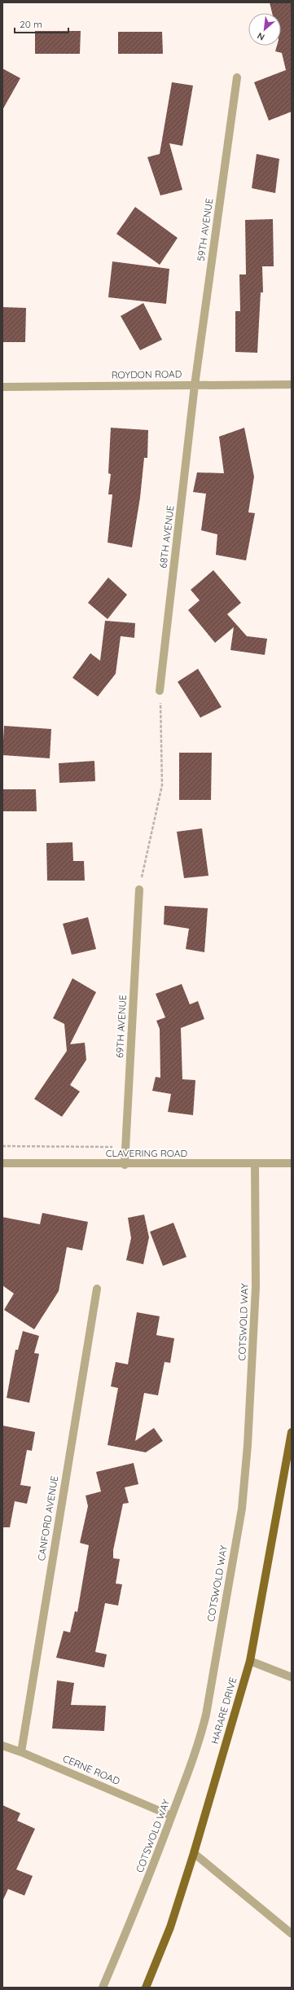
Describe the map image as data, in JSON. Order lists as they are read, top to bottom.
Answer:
{
  "streets": {
    "main road": ["HARARE DRIVE"],
    "street": [
      "59TH AVENUE",
      "ROYDON ROAD",
      "68TH AVENUE",
      "69TH AVENUE",
      "CLAVERING ROAD",
      "COTSWOLD WAY",
      "CANFORD AVENUE",
      "CERNE ROAD"
    ]
  },
  "crossings": [
    ["59TH AVENUE", "ROYDON ROAD"],
    ["59TH AVENUE", "68TH AVENUE"],
    ["ROYDON ROAD", "68TH AVENUE"],
    ["69TH AVENUE", "CLAVERING ROAD"],
    ["CLAVERING ROAD", "COTSWOLD WAY"],
    ["COTSWOLD WAY", "CERNE ROAD"],
    ["CANFORD AVENUE", "CERNE ROAD"]
  ],
  "scale_bar": "20 m",
  "north": "bottom left"
}
